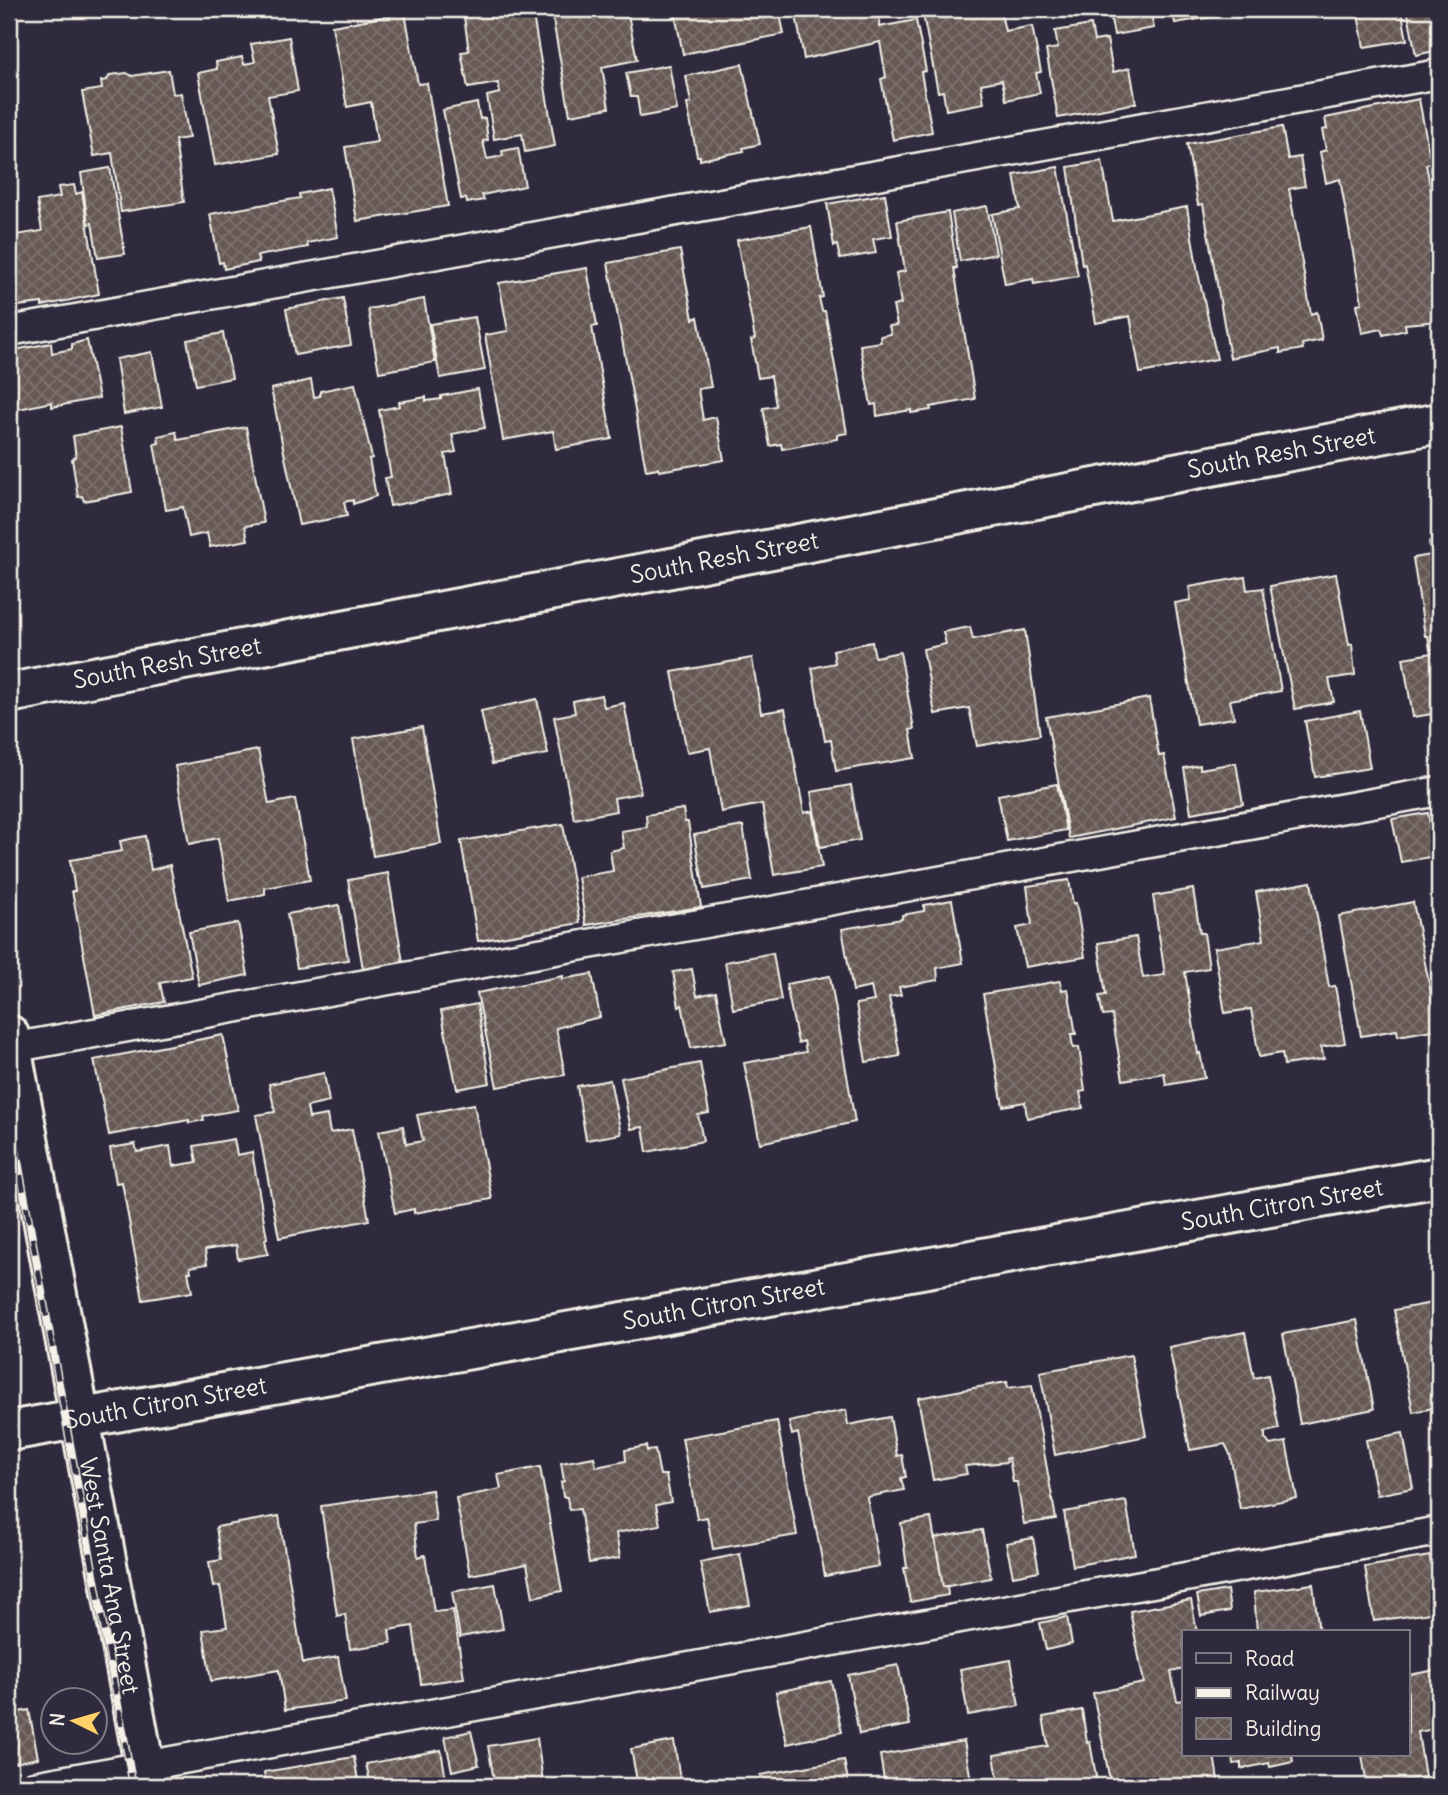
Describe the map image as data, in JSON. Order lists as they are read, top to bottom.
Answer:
{
  "streets": {
    "street": ["South Resh Street", "South Citron Street", "West Santa Ana Street"]
  },
  "crossings": [
    ["South Citron Street", "West Santa Ana Street"]
  ],
  "legend": ["Road", "Railway", "Building"],
  "north": "left"
}
